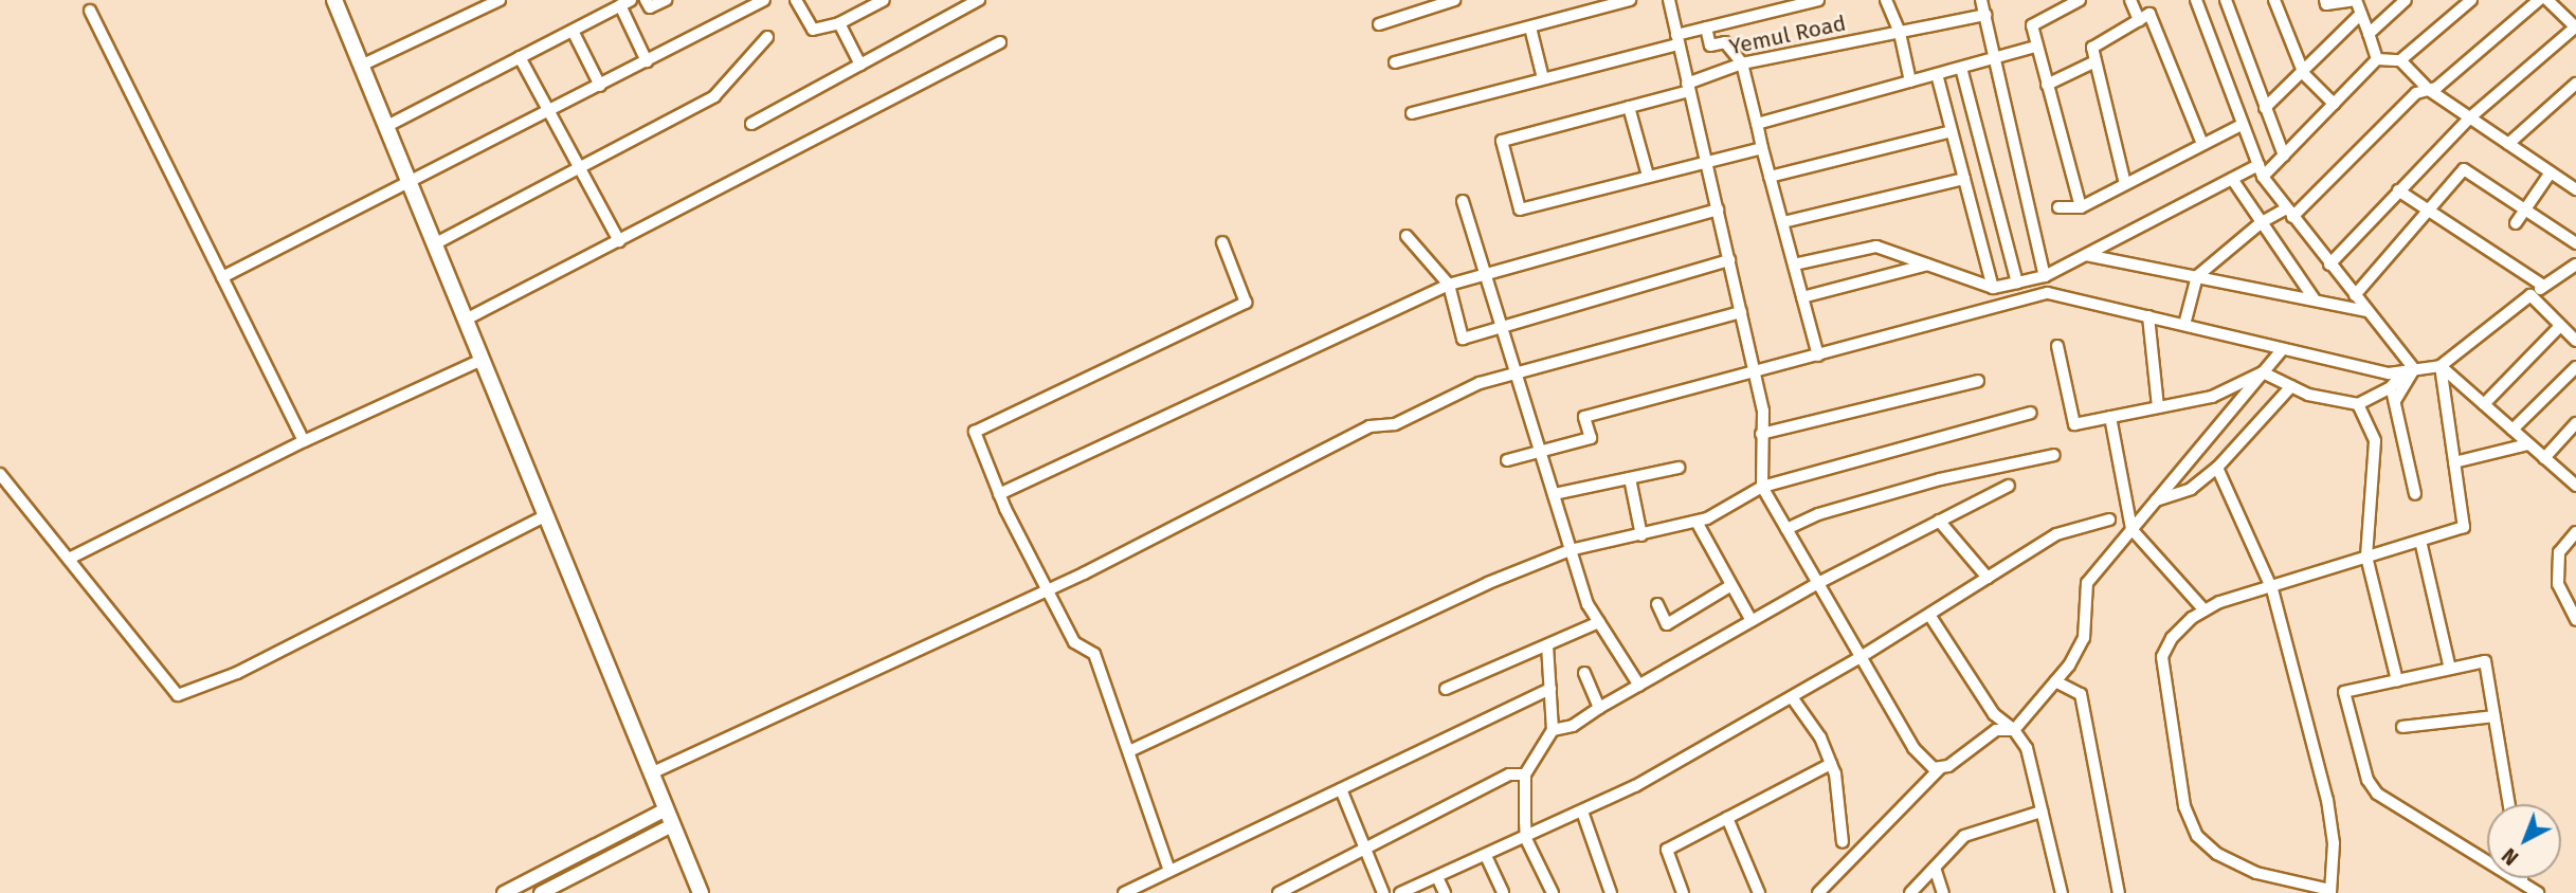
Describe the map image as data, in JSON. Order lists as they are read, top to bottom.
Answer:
{
  "streets": {
    "street": ["Yemul Road"]
  },
  "north": "bottom left"
}
